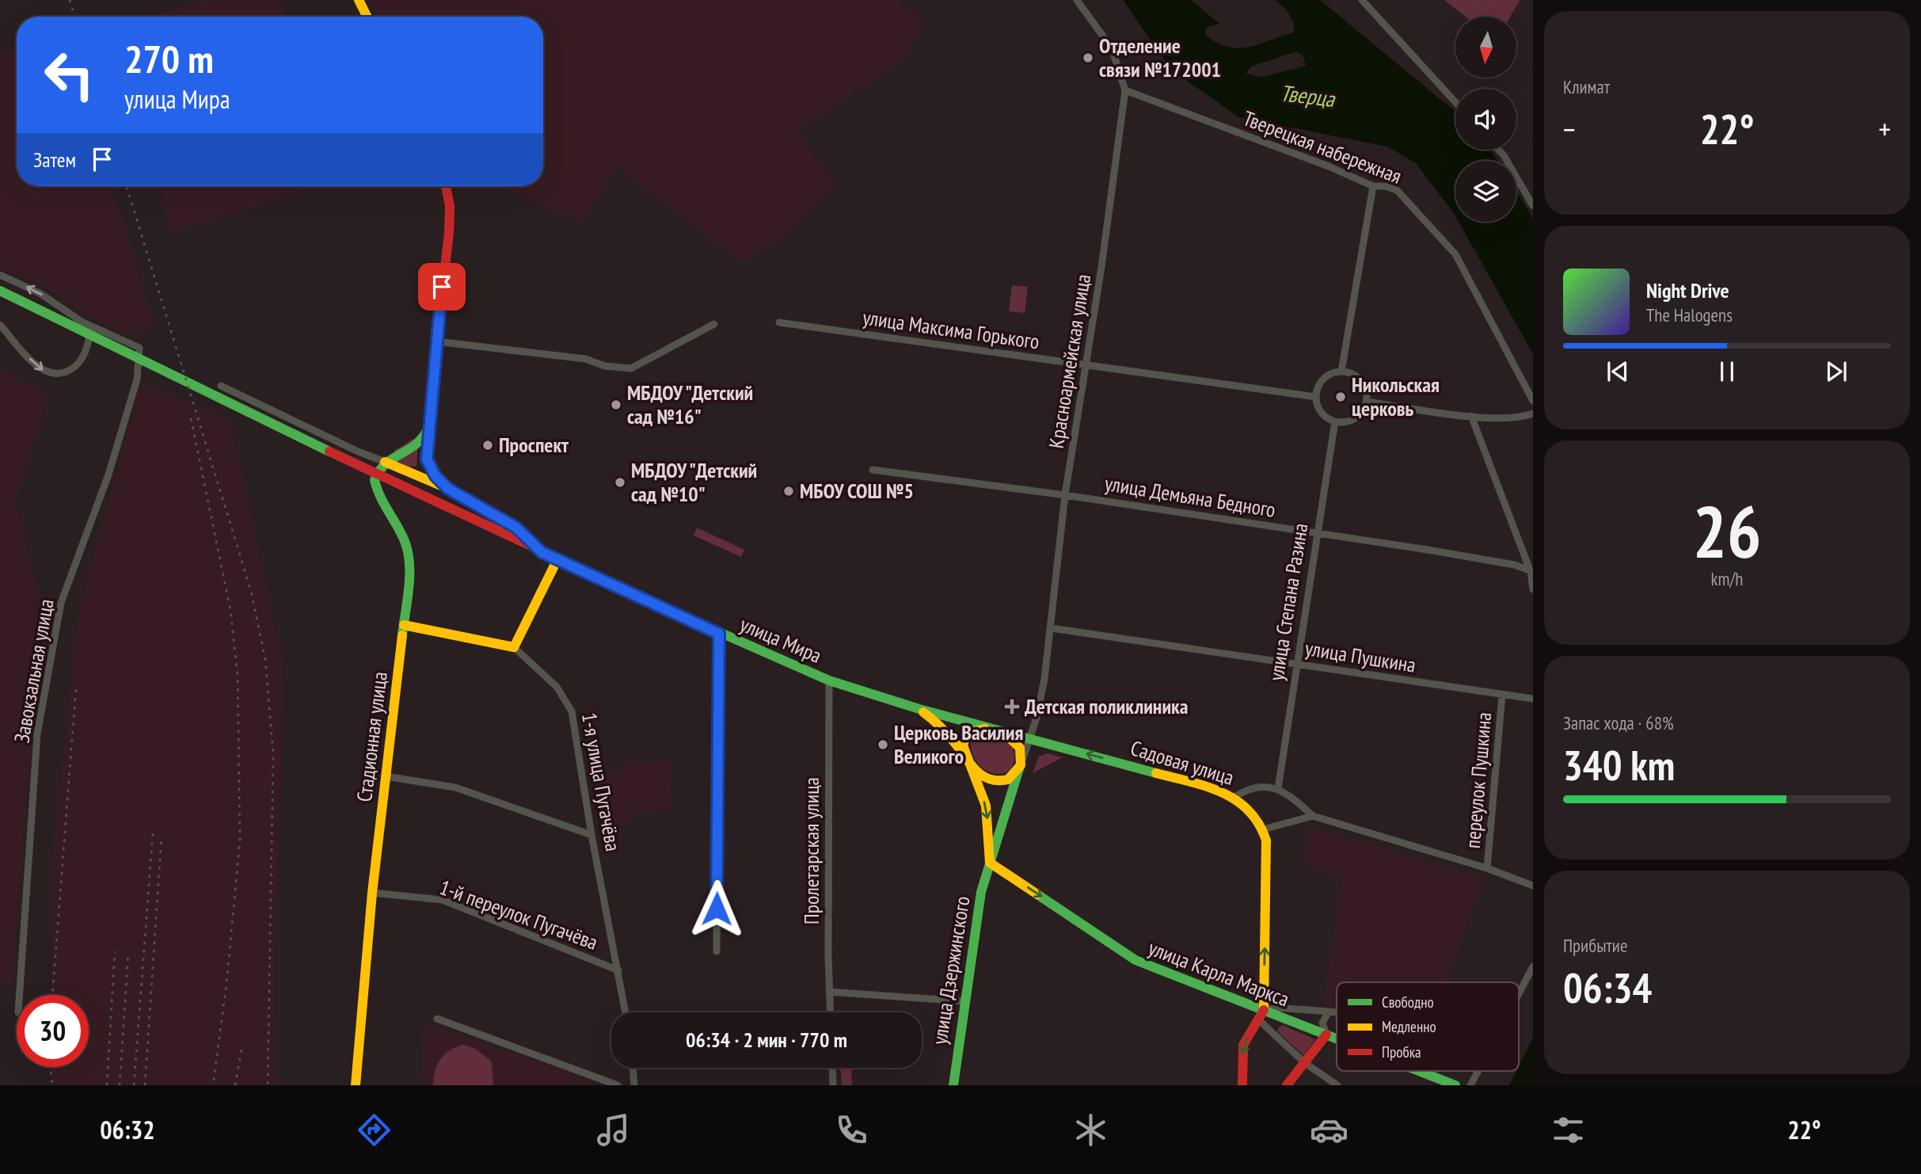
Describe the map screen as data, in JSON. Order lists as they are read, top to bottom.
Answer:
{
  "streets": {
    "main road": [
      "улица Мира",
      "Стадионная улица",
      "Садовая улица",
      "улица Дзержинского",
      "улица Карла Маркса"
    ],
    "street": [
      "Тверецкая набережная",
      "улица Максима Горького",
      "Красноармейская улица",
      "улица Демьяна Бедного",
      "улица Степана Разина",
      "улица Пушкина",
      "Завокзальная улица",
      "переулок Пушкина",
      "1-я улица Пугачёва",
      "Пролетарская улица",
      "1-й переулок Пугачёва"
    ]
  },
  "crossings": [
    ["Тверецкая набережная", "Красноармейская улица"],
    ["улица Максима Горького", "Красноармейская улица"],
    ["улица Максима Горького", "улица Степана Разина"],
    ["Красноармейская улица", "улица Демьяна Бедного"],
    ["Красноармейская улица", "улица Мира"],
    ["Красноармейская улица", "улица Пушкина"],
    ["Красноармейская улица", "Садовая улица"],
    ["Красноармейская улица", "улица Дзержинского"],
    ["улица Демьяна Бедного", "улица Степана Разина"],
    ["улица Степана Разина", "улица Пушкина"],
    ["улица Мира", "Садовая улица"],
    ["улица Мира", "Пролетарская улица"],
    ["улица Мира", "улица Дзержинского"],
    ["улица Пушкина", "переулок Пушкина"],
    ["Стадионная улица", "1-й переулок Пугачёва"],
    ["Садовая улица", "улица Дзержинского"],
    ["1-я улица Пугачёва", "1-й переулок Пугачёва"],
    ["улица Дзержинского", "улица Карла Маркса"]
  ],
  "one_way": ["Садовая улица", "улица Карла Маркса"],
  "water": ["Тверца"],
  "places": {
    "other": [
      "Отделение связи №172001",
      "Никольская церковь",
      "МБДОУ \"Детский сад №16\"",
      "Проспект",
      "МБДОУ \"Детский сад №10\"",
      "МБОУ СОШ №5",
      "Церковь Василия Великого"
    ],
    "health": ["Детская поликлиника"]
  },
  "legend": ["Свободно", "Медленно", "Пробка"],
  "north": "bottom",
  "page": {
    "tile": [
      "Климат",
      ["26", "km/h"],
      ["Запас хода · 68%", "340 km"],
      ["Прибытие", "06:34"]
    ],
    "turn": ["270 m", "улица Мира"],
    "heat": ["−", "22°", "+"],
    "then": "Затем",
    "song": ["Night Drive", "The Halogens"],
    "limit": "30",
    "trip": "06:34 · 2 мин · 770 m",
    "tabs": ["06:32", "22°"]
  }
}
